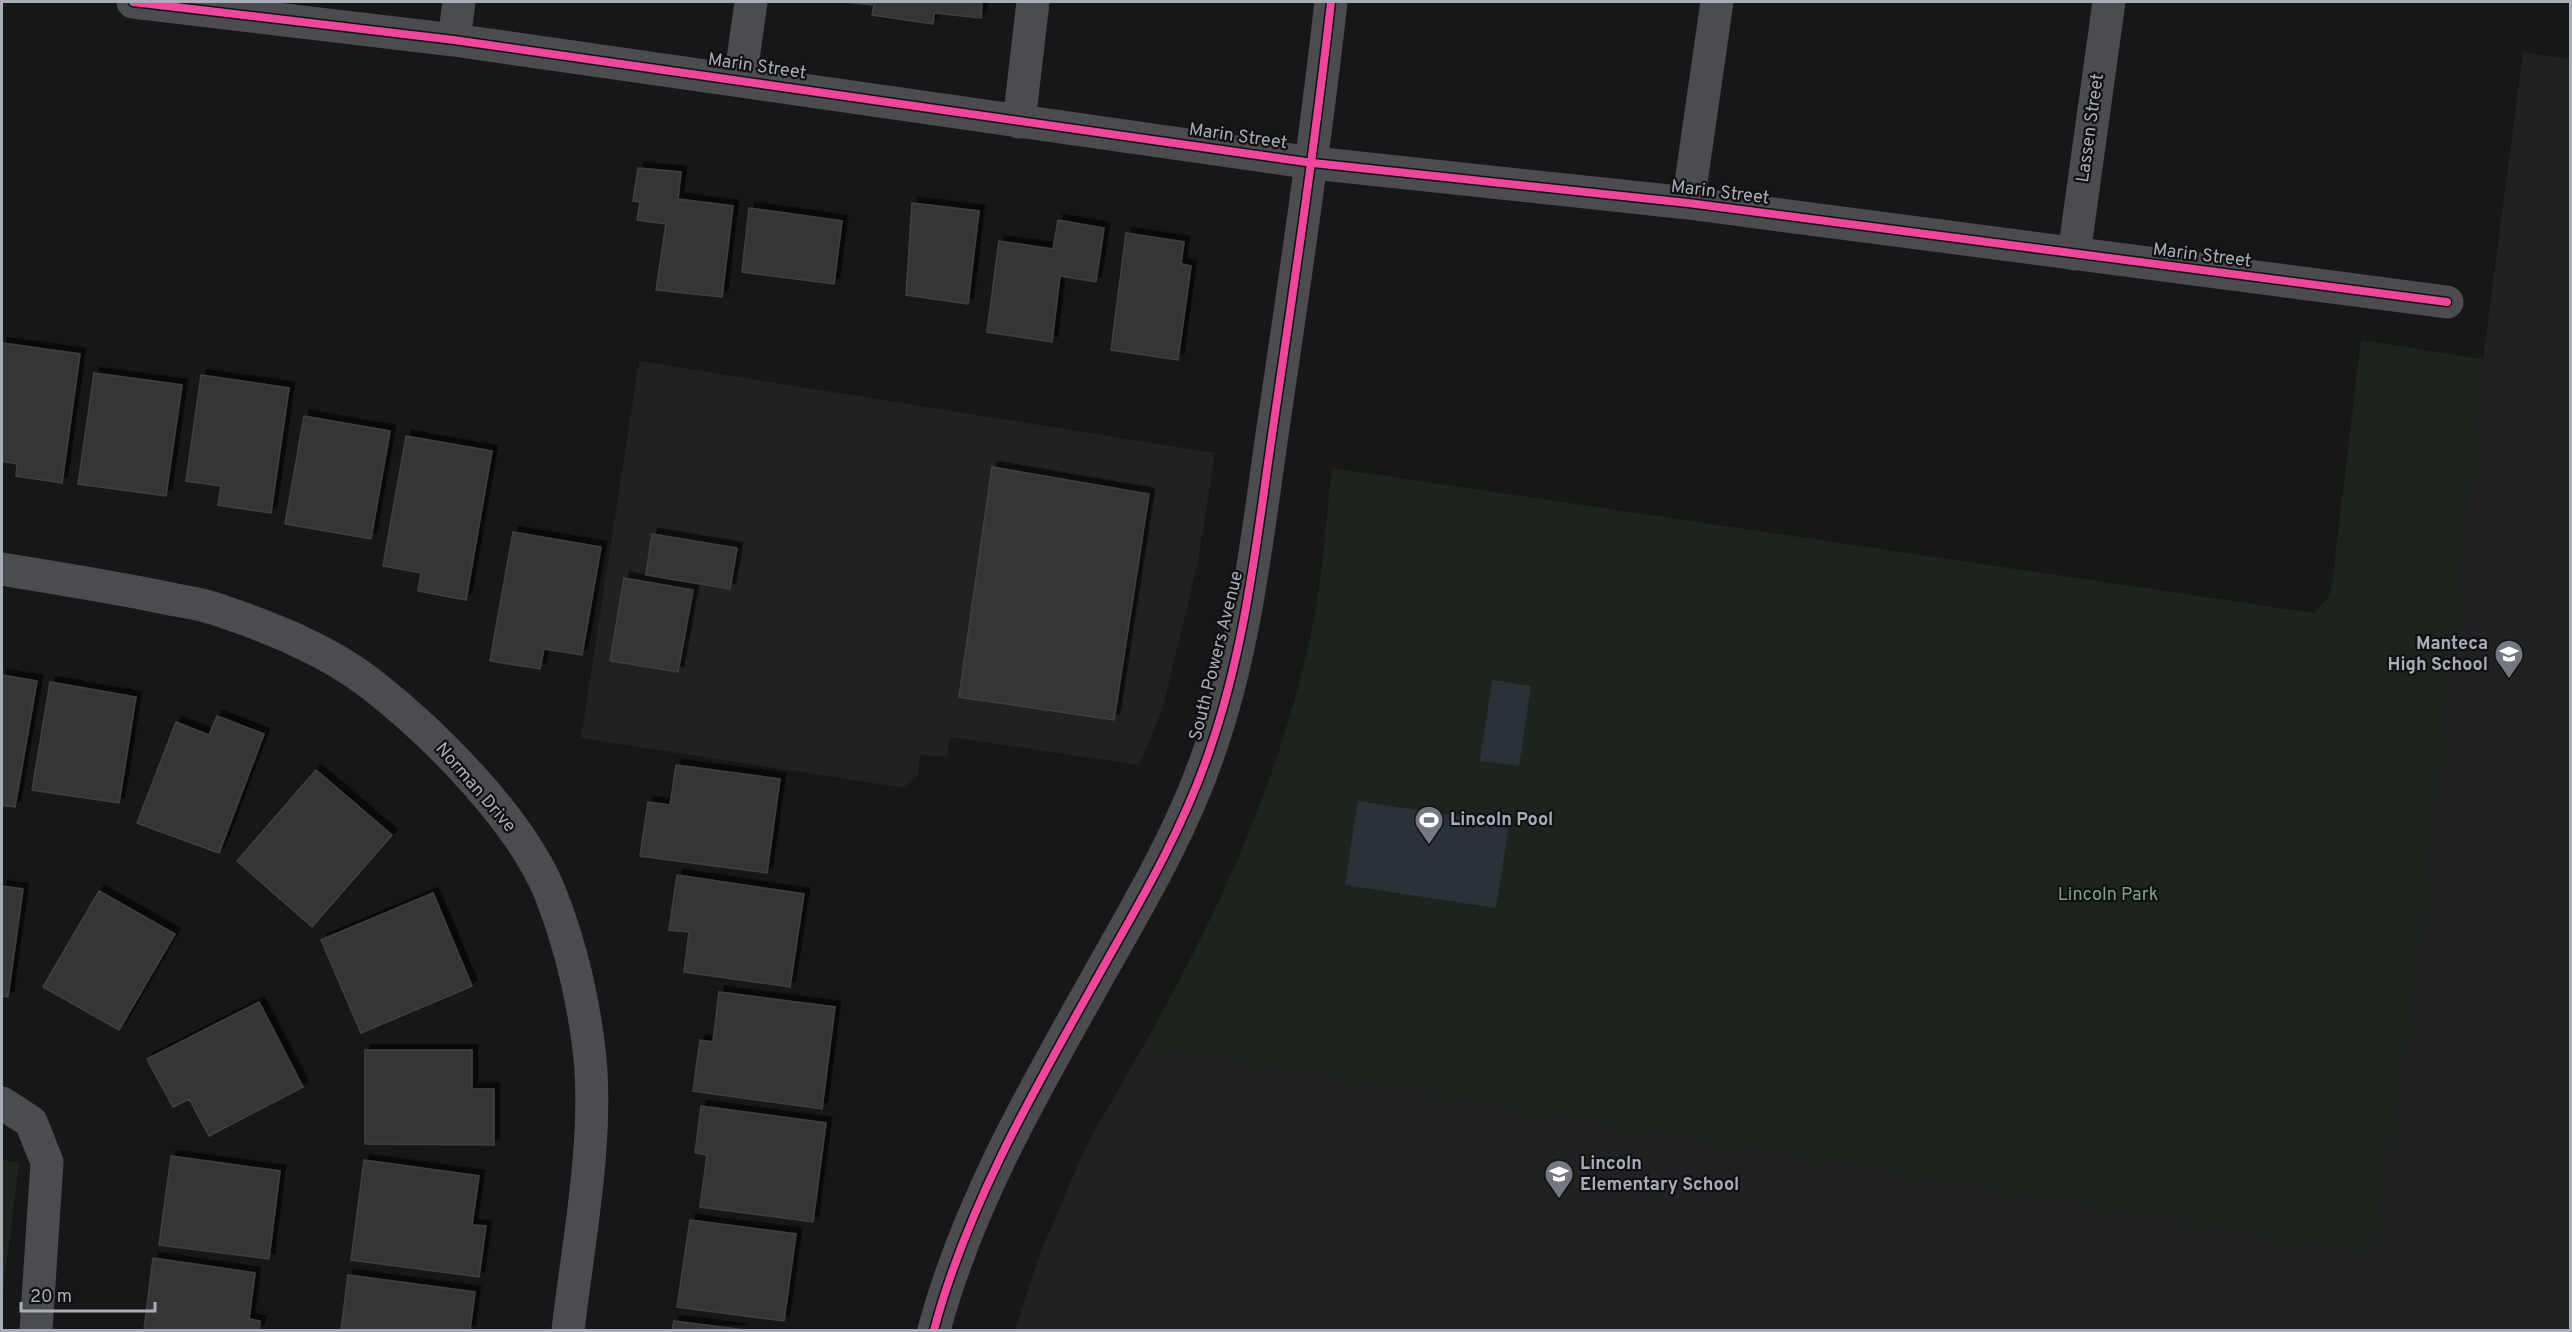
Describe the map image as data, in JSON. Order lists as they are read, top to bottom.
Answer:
{
  "streets": {
    "street": [
      "Marin Street",
      "Lassen Street",
      "South Powers Avenue",
      "Norman Drive"
    ]
  },
  "crossings": [
    ["Marin Street", "Lassen Street"],
    ["Marin Street", "South Powers Avenue"]
  ],
  "parks": ["Lincoln Park"],
  "places": {
    "school or university": ["Manteca High School", "Lincoln Elementary School"],
    "sports": ["Lincoln Pool"]
  },
  "scale_bar": "20 m"
}
